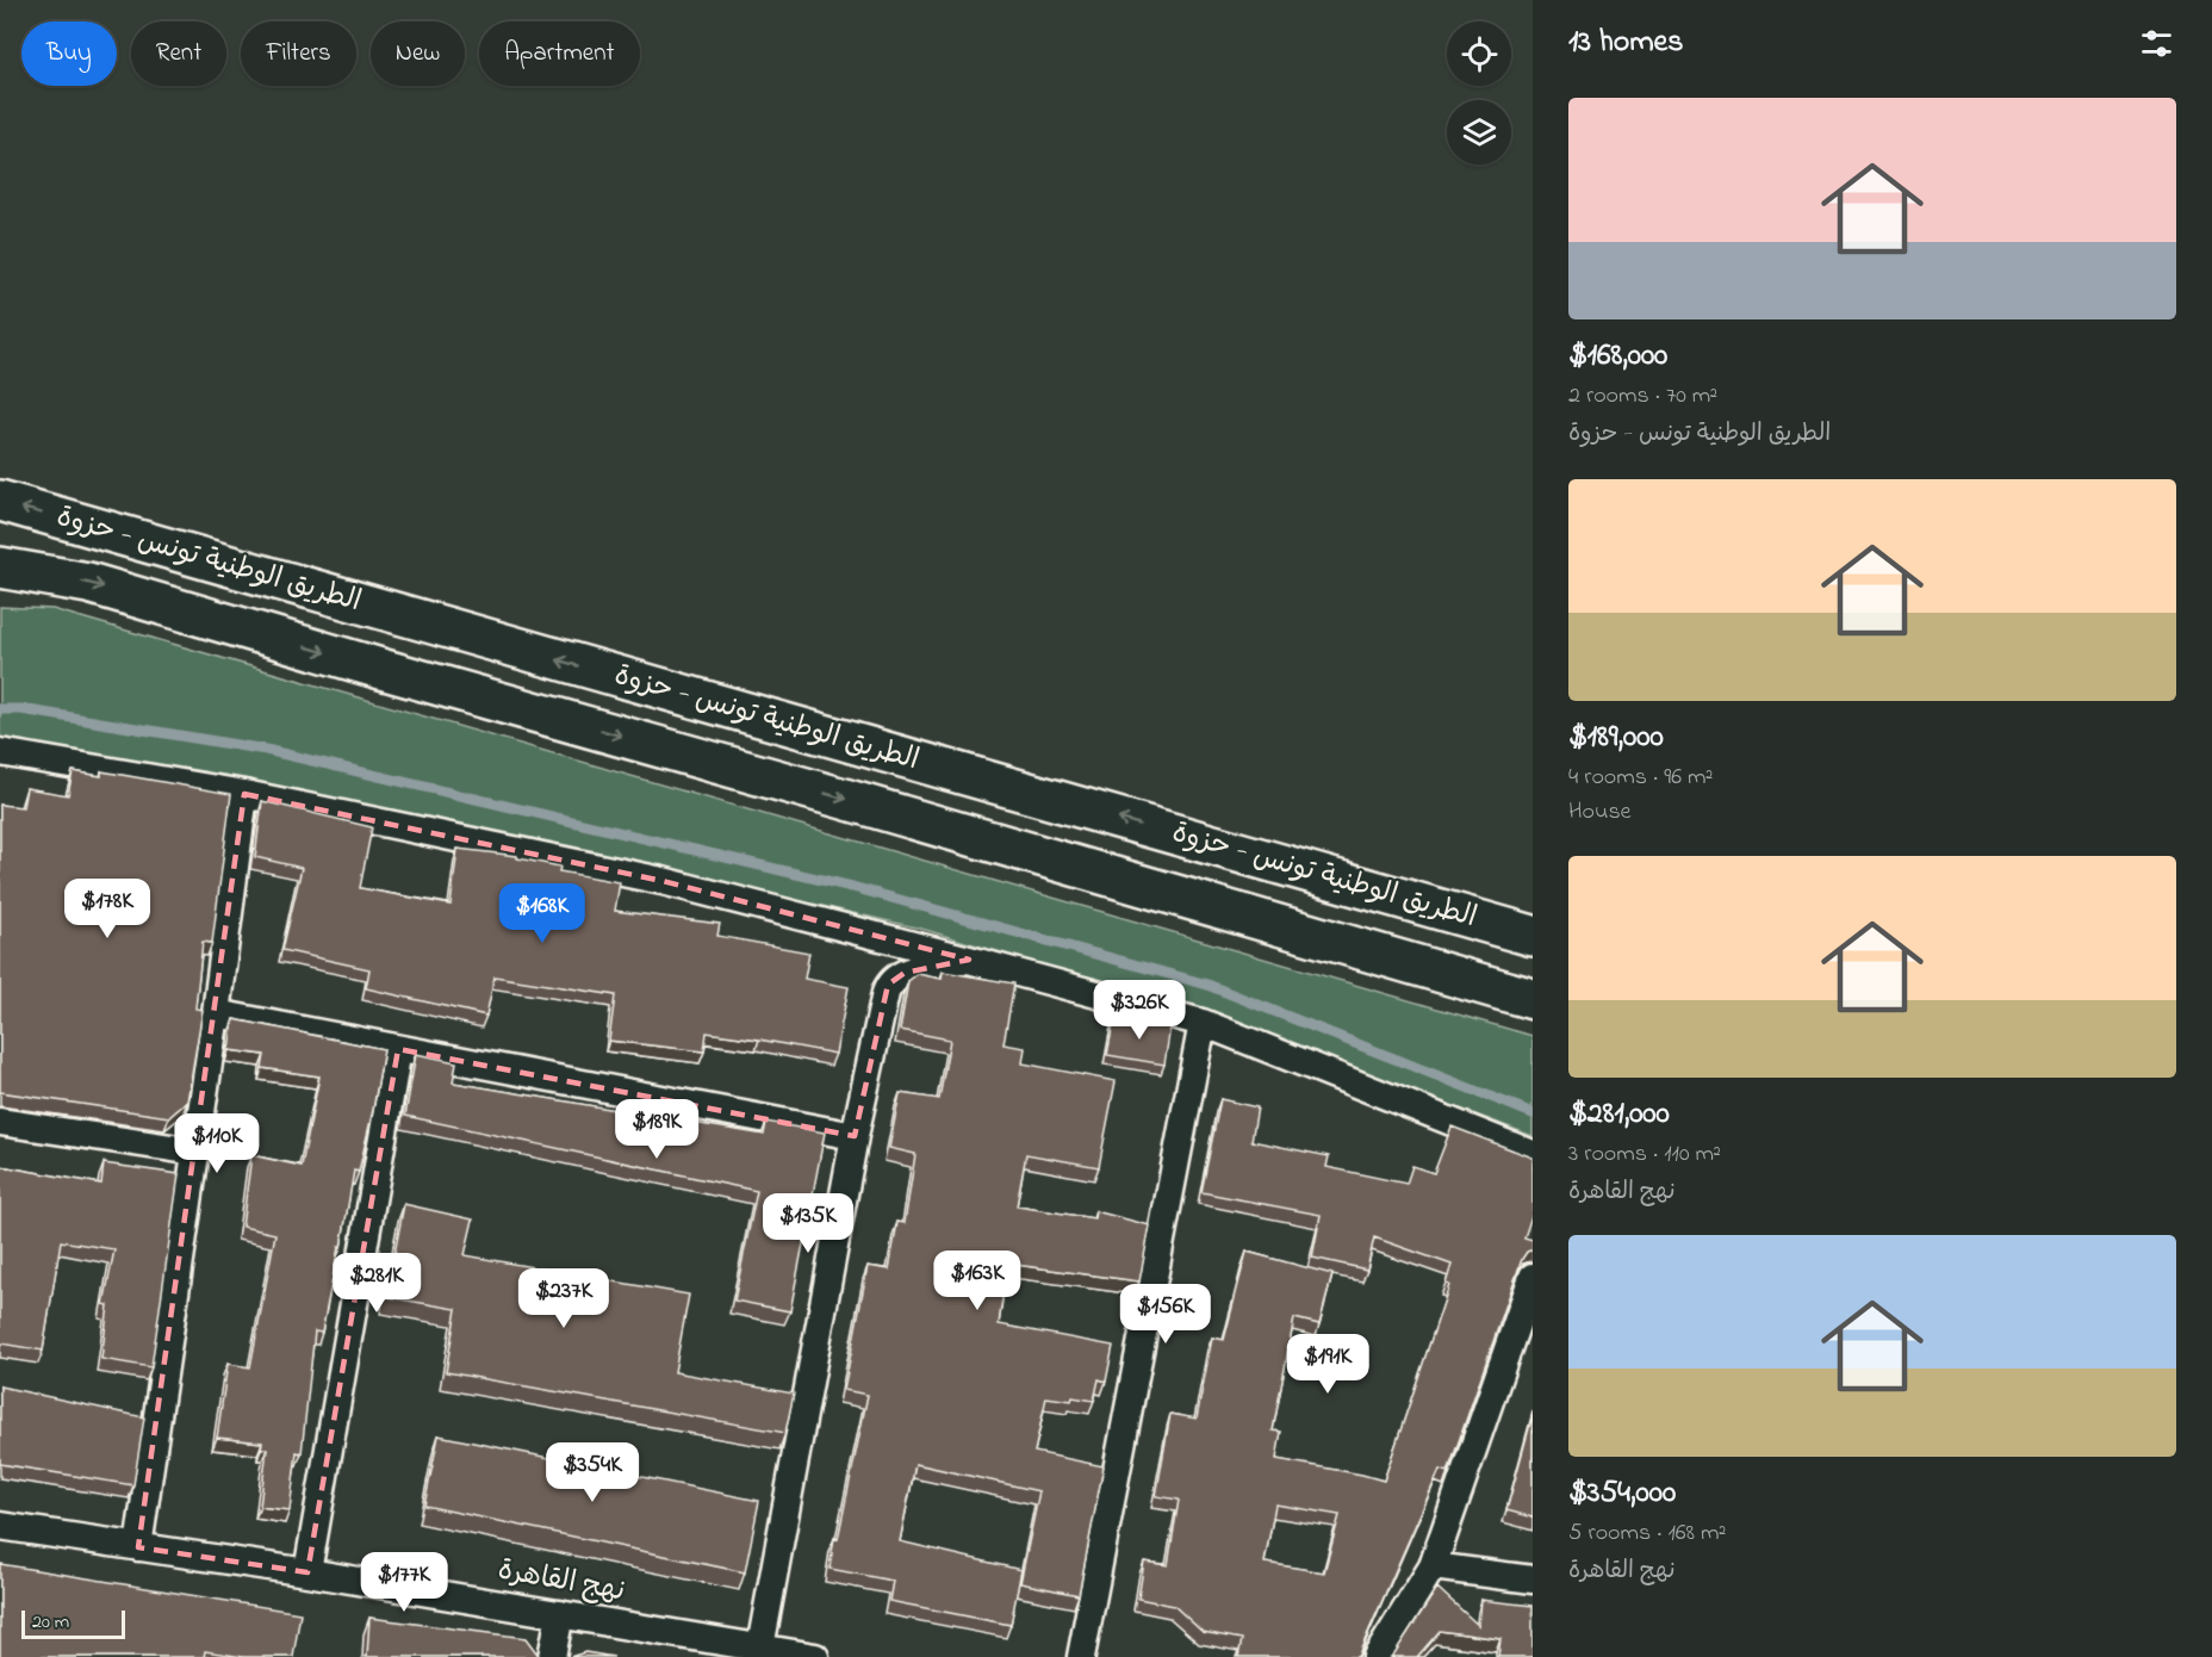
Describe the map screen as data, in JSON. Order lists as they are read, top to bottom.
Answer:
{
  "streets": {
    "main road": ["الطريق الوطنية تونس - حزوة"],
    "street": ["نهج القاهرة"]
  },
  "scale_bar": "20 m",
  "page": {
    "heading": "13 homes",
    "chip": [
      "Buy",
      "Rent",
      "Filters",
      "New",
      "Apartment"
    ],
    "list": [
      {
        "name": "$168,000",
        "note": "2 rooms · 70 m² · الطريق الوطنية تونس - حزوة"
      },
      {
        "name": "$189,000",
        "note": "4 rooms · 96 m² · House"
      },
      {
        "name": "$281,000",
        "note": "3 rooms · 110 m² · نهج القاهرة"
      },
      {
        "name": "$354,000",
        "note": "5 rooms · 168 m² · نهج القاهرة"
      }
    ],
    "price": [
      "$178K",
      "$168K",
      "$326K",
      "$189K",
      "$110K",
      "$135K",
      "$163K",
      "$281K",
      "$237K",
      "$156K",
      "$191K",
      "$354K",
      "$177K"
    ],
    "scale": "20 m"
  }
}
